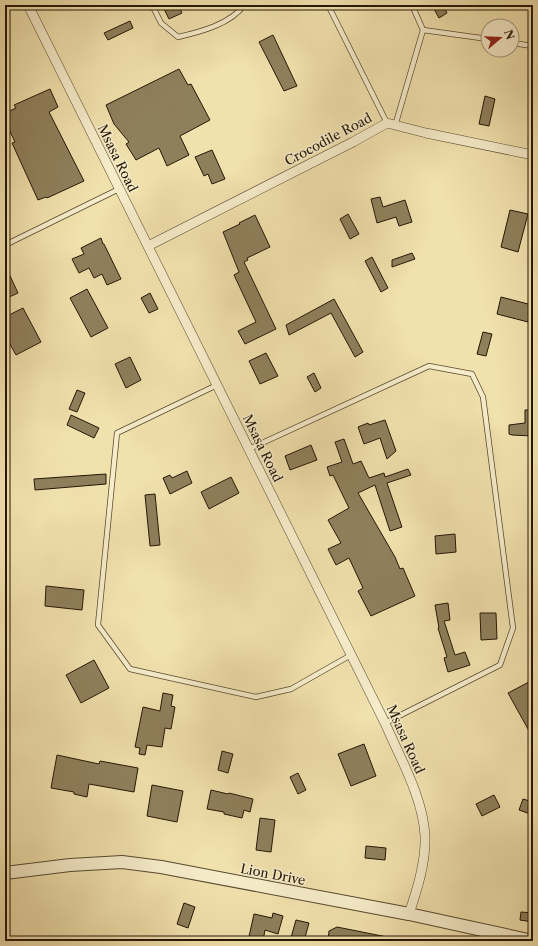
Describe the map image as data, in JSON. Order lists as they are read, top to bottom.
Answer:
{
  "streets": {
    "street": ["Crocodile Road", "Msasa Road", "Lion Drive"]
  },
  "crossings": [
    ["Crocodile Road", "Msasa Road"],
    ["Msasa Road", "Lion Drive"]
  ],
  "north": "right"
}
